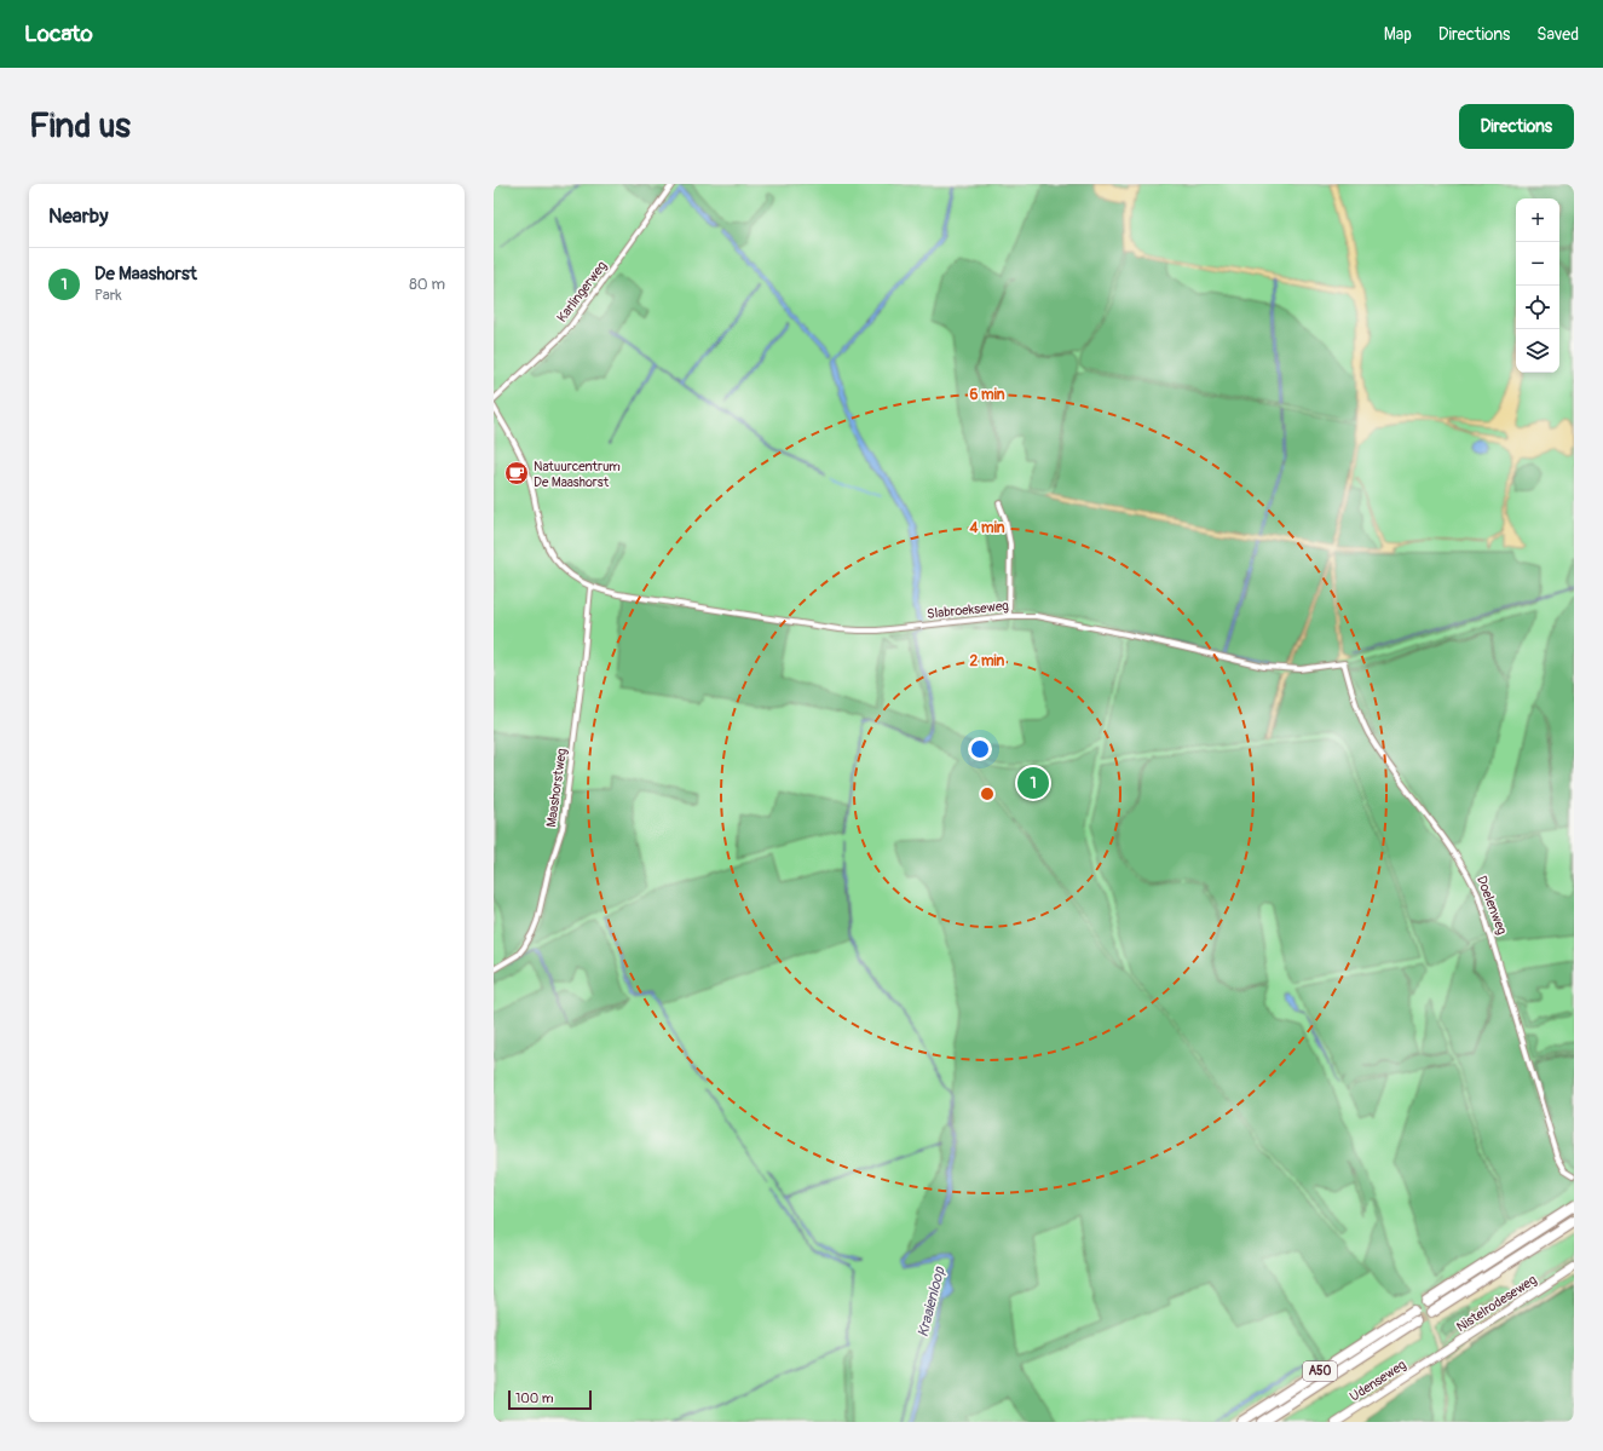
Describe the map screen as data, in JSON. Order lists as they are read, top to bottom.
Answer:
{
  "streets": {
    "highway": ["A50"],
    "street": [
      "Karlingerweg",
      "Slabroekseweg",
      "Maashorstweg",
      "Doelenweg",
      "Nistelrodeseweg",
      "Udenseweg"
    ]
  },
  "crossings": [
    ["Slabroekseweg", "Maashorstweg"],
    ["Slabroekseweg", "Doelenweg"],
    ["Nistelrodeseweg", "Udenseweg"]
  ],
  "water": ["Kraaienloop"],
  "places": {
    "cafe": ["Natuurcentrum De Maashorst"]
  },
  "scale_bar": "100 m",
  "page": {
    "header": "Locato",
    "nav": ["Map", "Directions", "Saved"],
    "buttons": "Directions",
    "title": "Find us",
    "heading": "Nearby",
    "map_buttons": ["+", "−"],
    "list": [
      {
        "mark": "1",
        "name": "De Maashorst",
        "note": "Park",
        "value": "80 m"
      }
    ],
    "pins": "1",
    "scale": "100 m"
  },
  "rings": ["6 min", "4 min", "2 min"]
}
